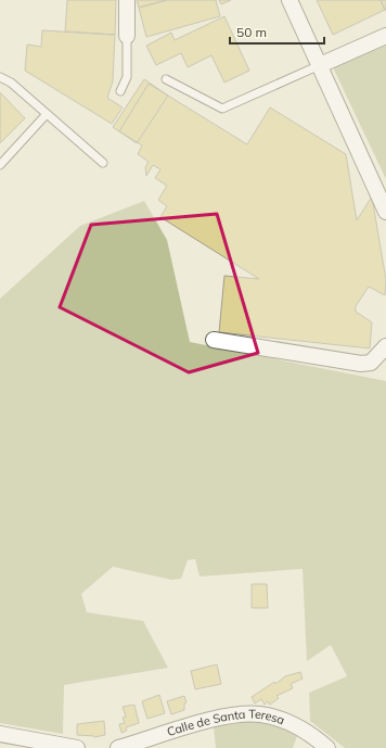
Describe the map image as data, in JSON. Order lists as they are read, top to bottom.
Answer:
{
  "streets": {
    "street": ["Calle de Santa Teresa"]
  },
  "scale_bar": "50 m"
}
